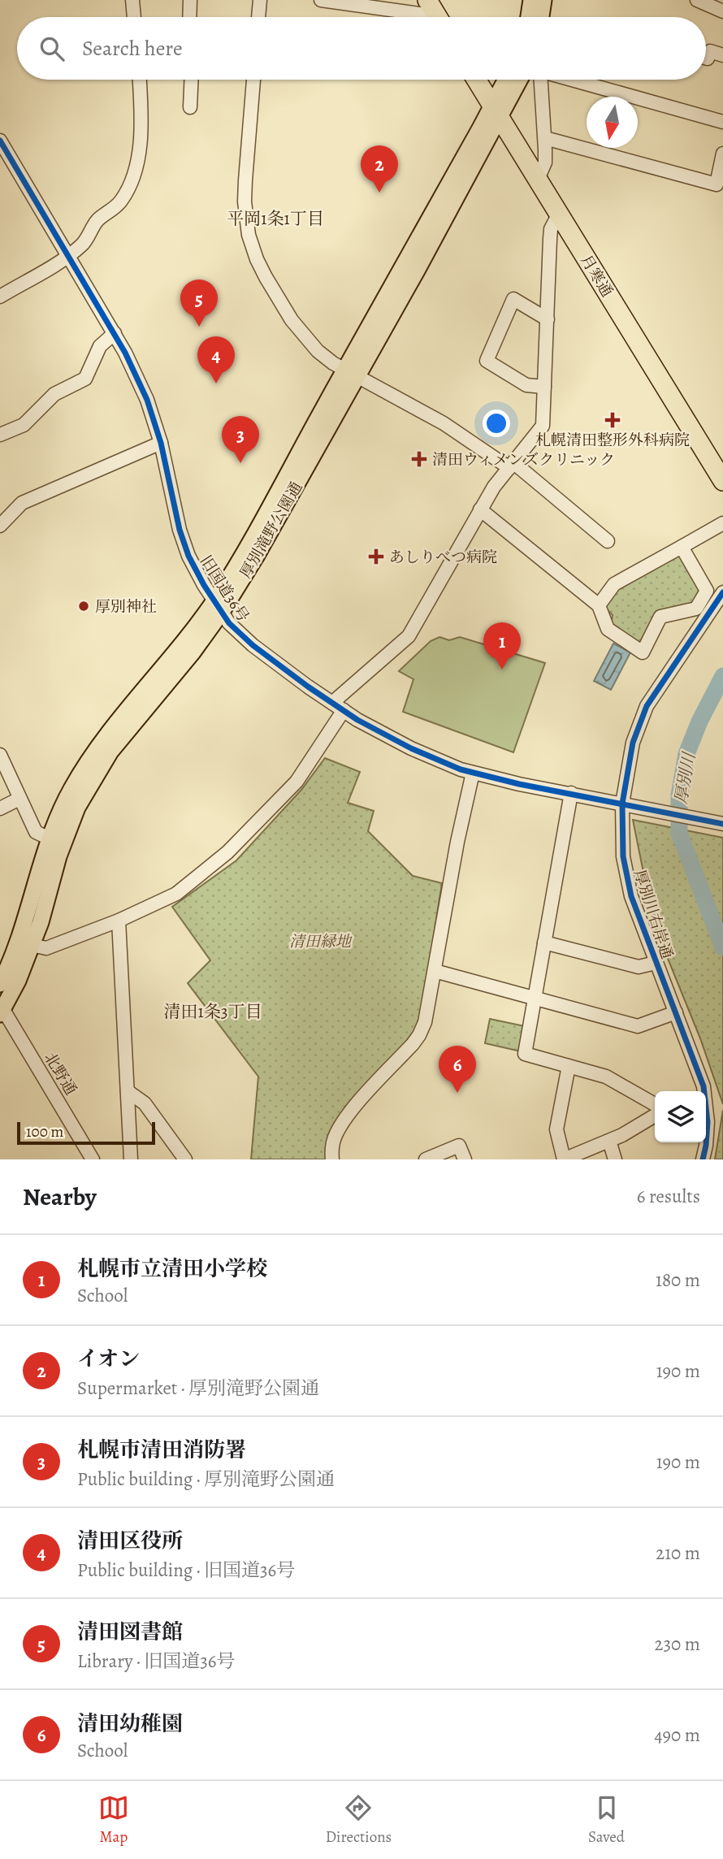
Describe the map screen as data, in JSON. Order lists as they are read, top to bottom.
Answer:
{
  "streets": {
    "highway": ["月寒通"],
    "main road": ["厚別滝野公園通"],
    "street": ["旧国道36号", "厚別川右岸通", "北野通"]
  },
  "crossings": [
    ["月寒通", "厚別滝野公園通"],
    ["厚別滝野公園通", "旧国道36号"],
    ["厚別滝野公園通", "北野通"],
    ["旧国道36号", "厚別川右岸通"]
  ],
  "districts": ["平岡1条1丁目", "清田1条3丁目"],
  "water": ["厚別川"],
  "parks": ["清田緑地"],
  "places": {
    "health": ["札幌清田整形外科病院", "清田ウィメンズクリニック", "あしりべつ病院"],
    "other": ["厚別神社"]
  },
  "scale_bar": "100 m",
  "north": "bottom",
  "page": {
    "search": "Search here",
    "pins": [
      "2",
      "5",
      "4",
      "3",
      "1",
      "6"
    ],
    "scale": "100 m",
    "heading": ["Nearby", "6 results"],
    "list": [
      {
        "mark": "1",
        "name": "札幌市立清田小学校",
        "note": "School",
        "value": "180 m"
      },
      {
        "mark": "2",
        "name": "イオン",
        "note": "Supermarket · 厚別滝野公園通",
        "value": "190 m"
      },
      {
        "mark": "3",
        "name": "札幌市清田消防署",
        "note": "Public building · 厚別滝野公園通",
        "value": "190 m"
      },
      {
        "mark": "4",
        "name": "清田区役所",
        "note": "Public building · 旧国道36号",
        "value": "210 m"
      },
      {
        "mark": "5",
        "name": "清田図書館",
        "note": "Library · 旧国道36号",
        "value": "230 m"
      },
      {
        "mark": "6",
        "name": "清田幼稚園",
        "note": "School",
        "value": "490 m"
      }
    ],
    "nav": ["Map", "Directions", "Saved"]
  }
}
